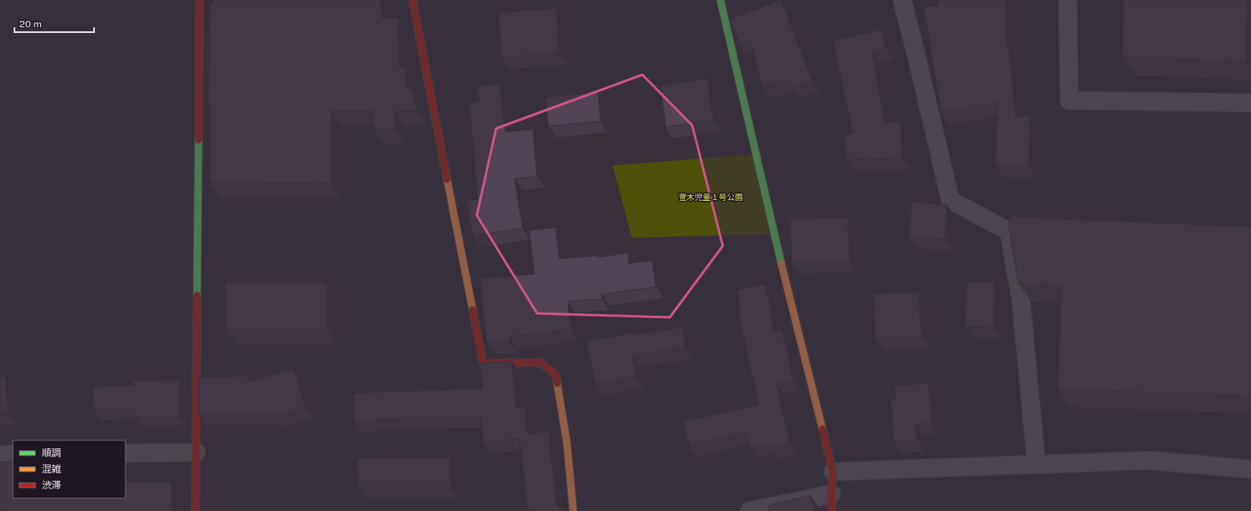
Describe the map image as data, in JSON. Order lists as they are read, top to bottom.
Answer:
{
  "parks": ["萱木児童１号公園"],
  "legend": ["順調", "混雑", "渋滞"],
  "scale_bar": "20 m"
}
